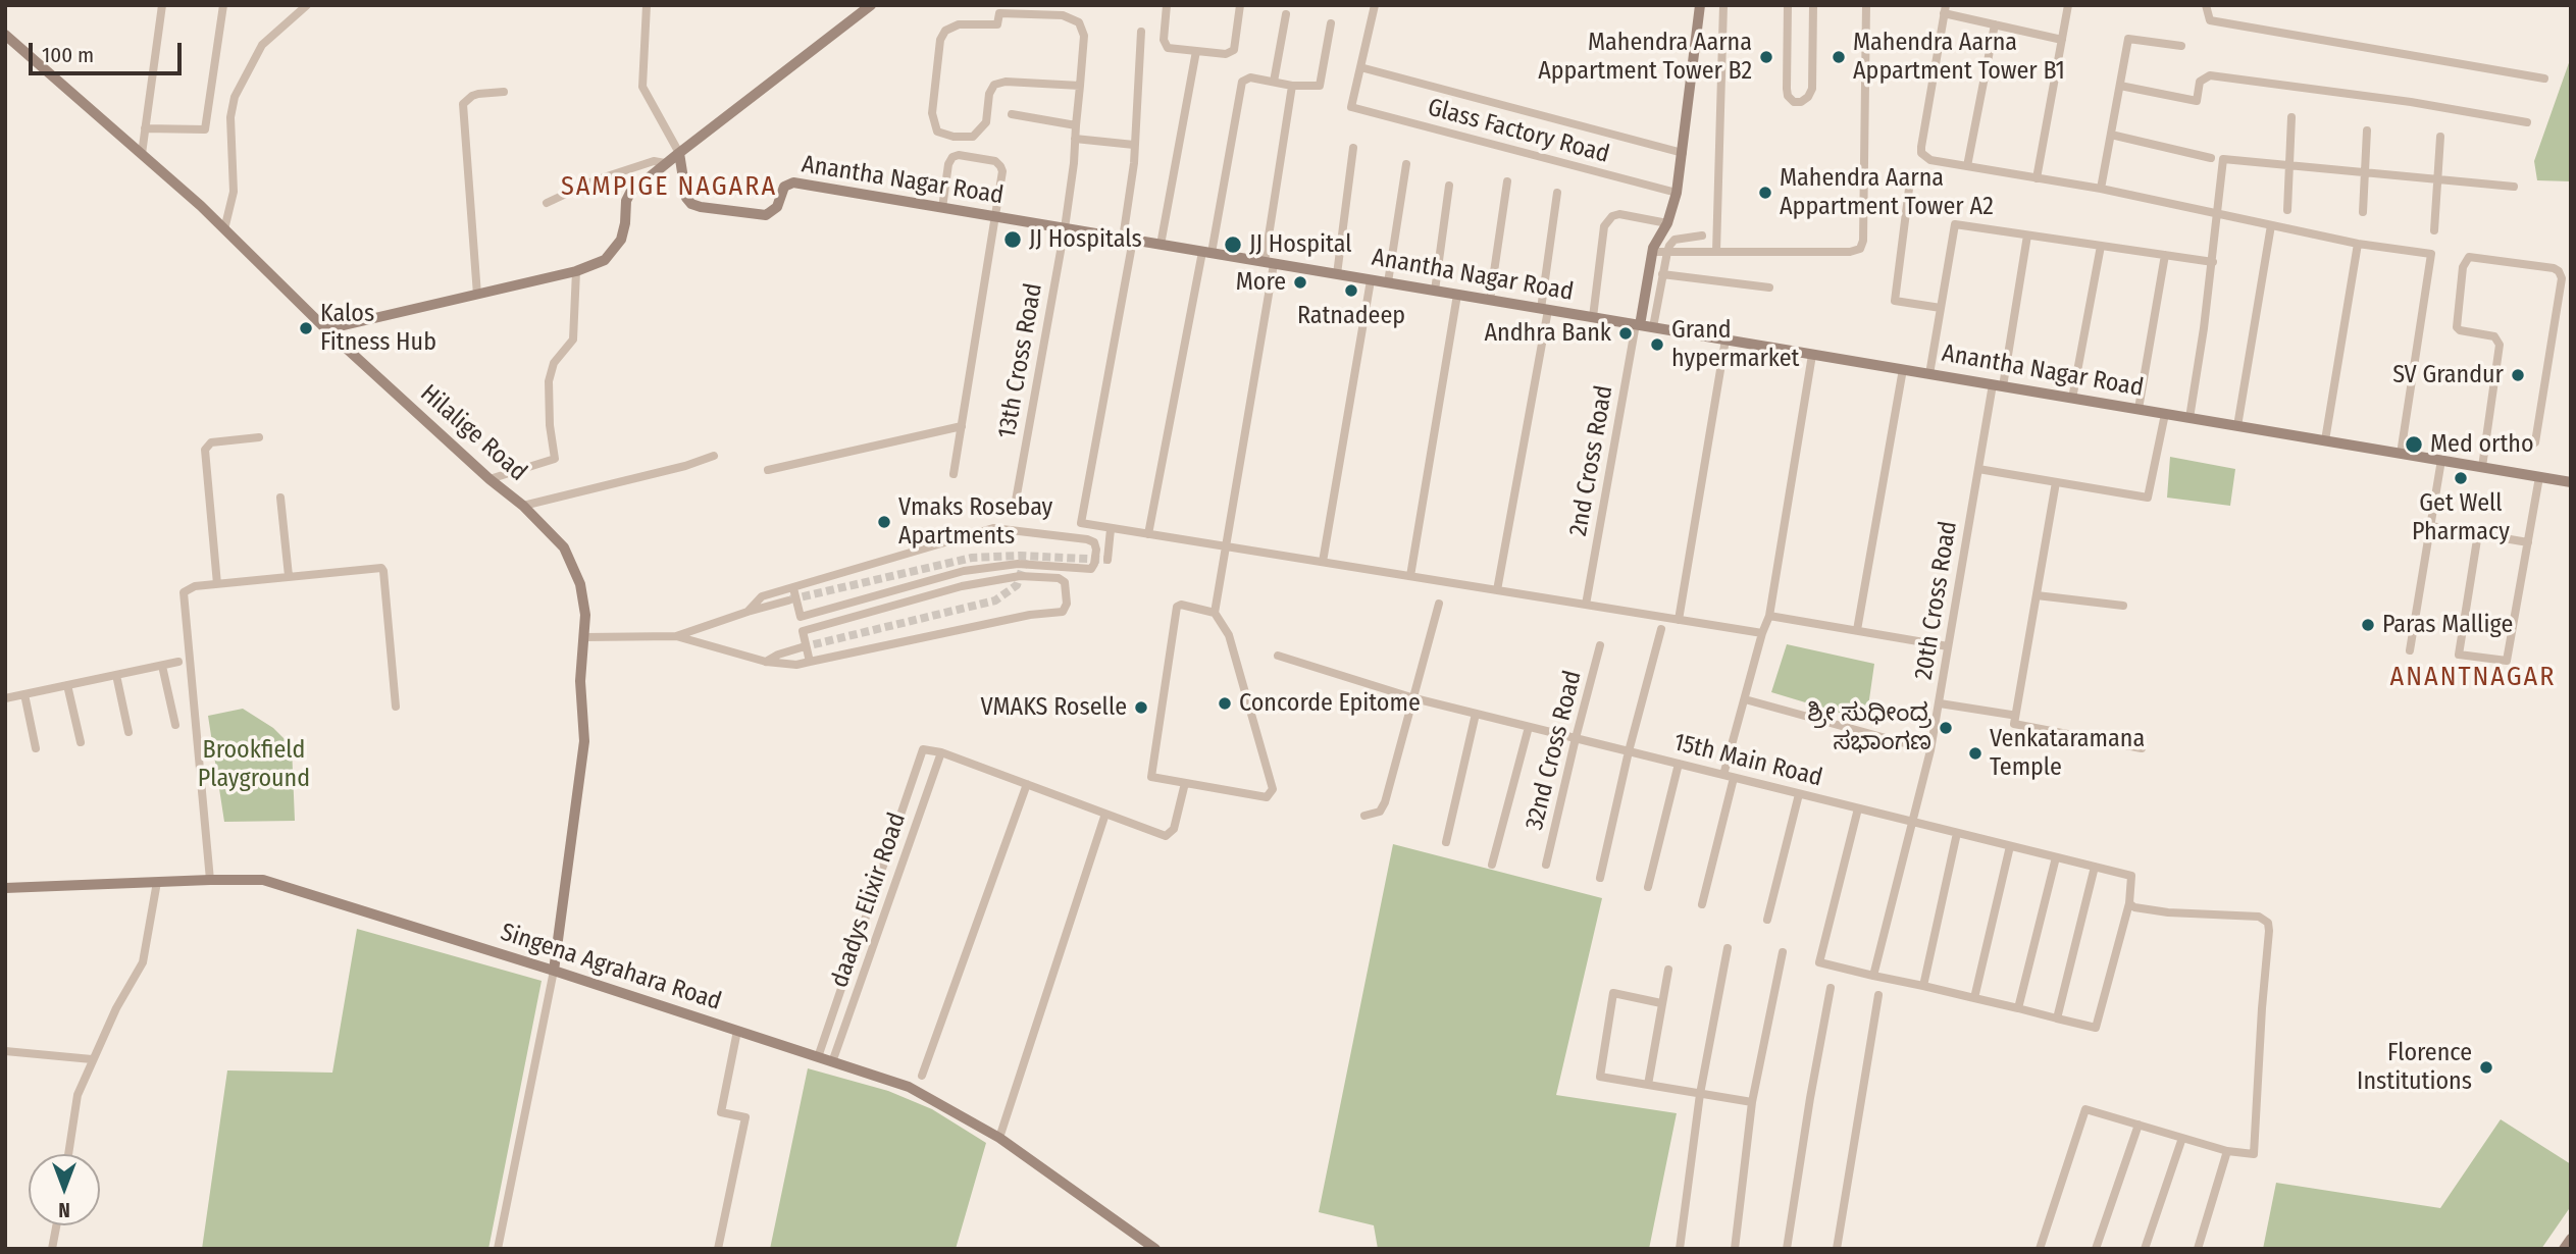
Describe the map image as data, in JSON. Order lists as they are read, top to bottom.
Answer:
{
  "streets": {
    "street": [
      "Glass Factory Road",
      "Anantha Nagar Road",
      "13th Cross Road",
      "Hilalige Road",
      "2nd Cross Road",
      "20th Cross Road",
      "32nd Cross Road",
      "15th Main Road",
      "daadys Elixir Road",
      "Singena Agrahara Road"
    ]
  },
  "crossings": [
    ["Anantha Nagar Road", "13th Cross Road"],
    ["Anantha Nagar Road", "2nd Cross Road"],
    ["Anantha Nagar Road", "20th Cross Road"],
    ["Hilalige Road", "Singena Agrahara Road"],
    ["20th Cross Road", "15th Main Road"],
    ["32nd Cross Road", "15th Main Road"],
    ["daadys Elixir Road", "Singena Agrahara Road"]
  ],
  "districts": ["SAMPIGE NAGARA", "ANANTNAGAR"],
  "parks": ["Brookfield Playground"],
  "places": [
    "Mahendra Aarna Appartment Tower B2",
    "Mahendra Aarna Appartment Tower B1",
    "Mahendra Aarna Appartment Tower A2",
    "JJ Hospitals",
    "JJ Hospital",
    "More",
    "Ratnadeep",
    "Kalos Fitness Hub",
    "Andhra Bank",
    "Grand hypermarket",
    "SV Grandur",
    "Med ortho",
    "Get Well Pharmacy",
    "Vmaks Rosebay Apartments",
    "Paras Mallige",
    "Concorde Epitome",
    "VMAKS Roselle",
    "ಶ್ರೀ ಸುಧೀಂದ್ರ ಸಭಾಂಗಣ",
    "Venkataramana Temple",
    "Florence Institutions"
  ],
  "scale_bar": "100 m",
  "north": "bottom"
}
